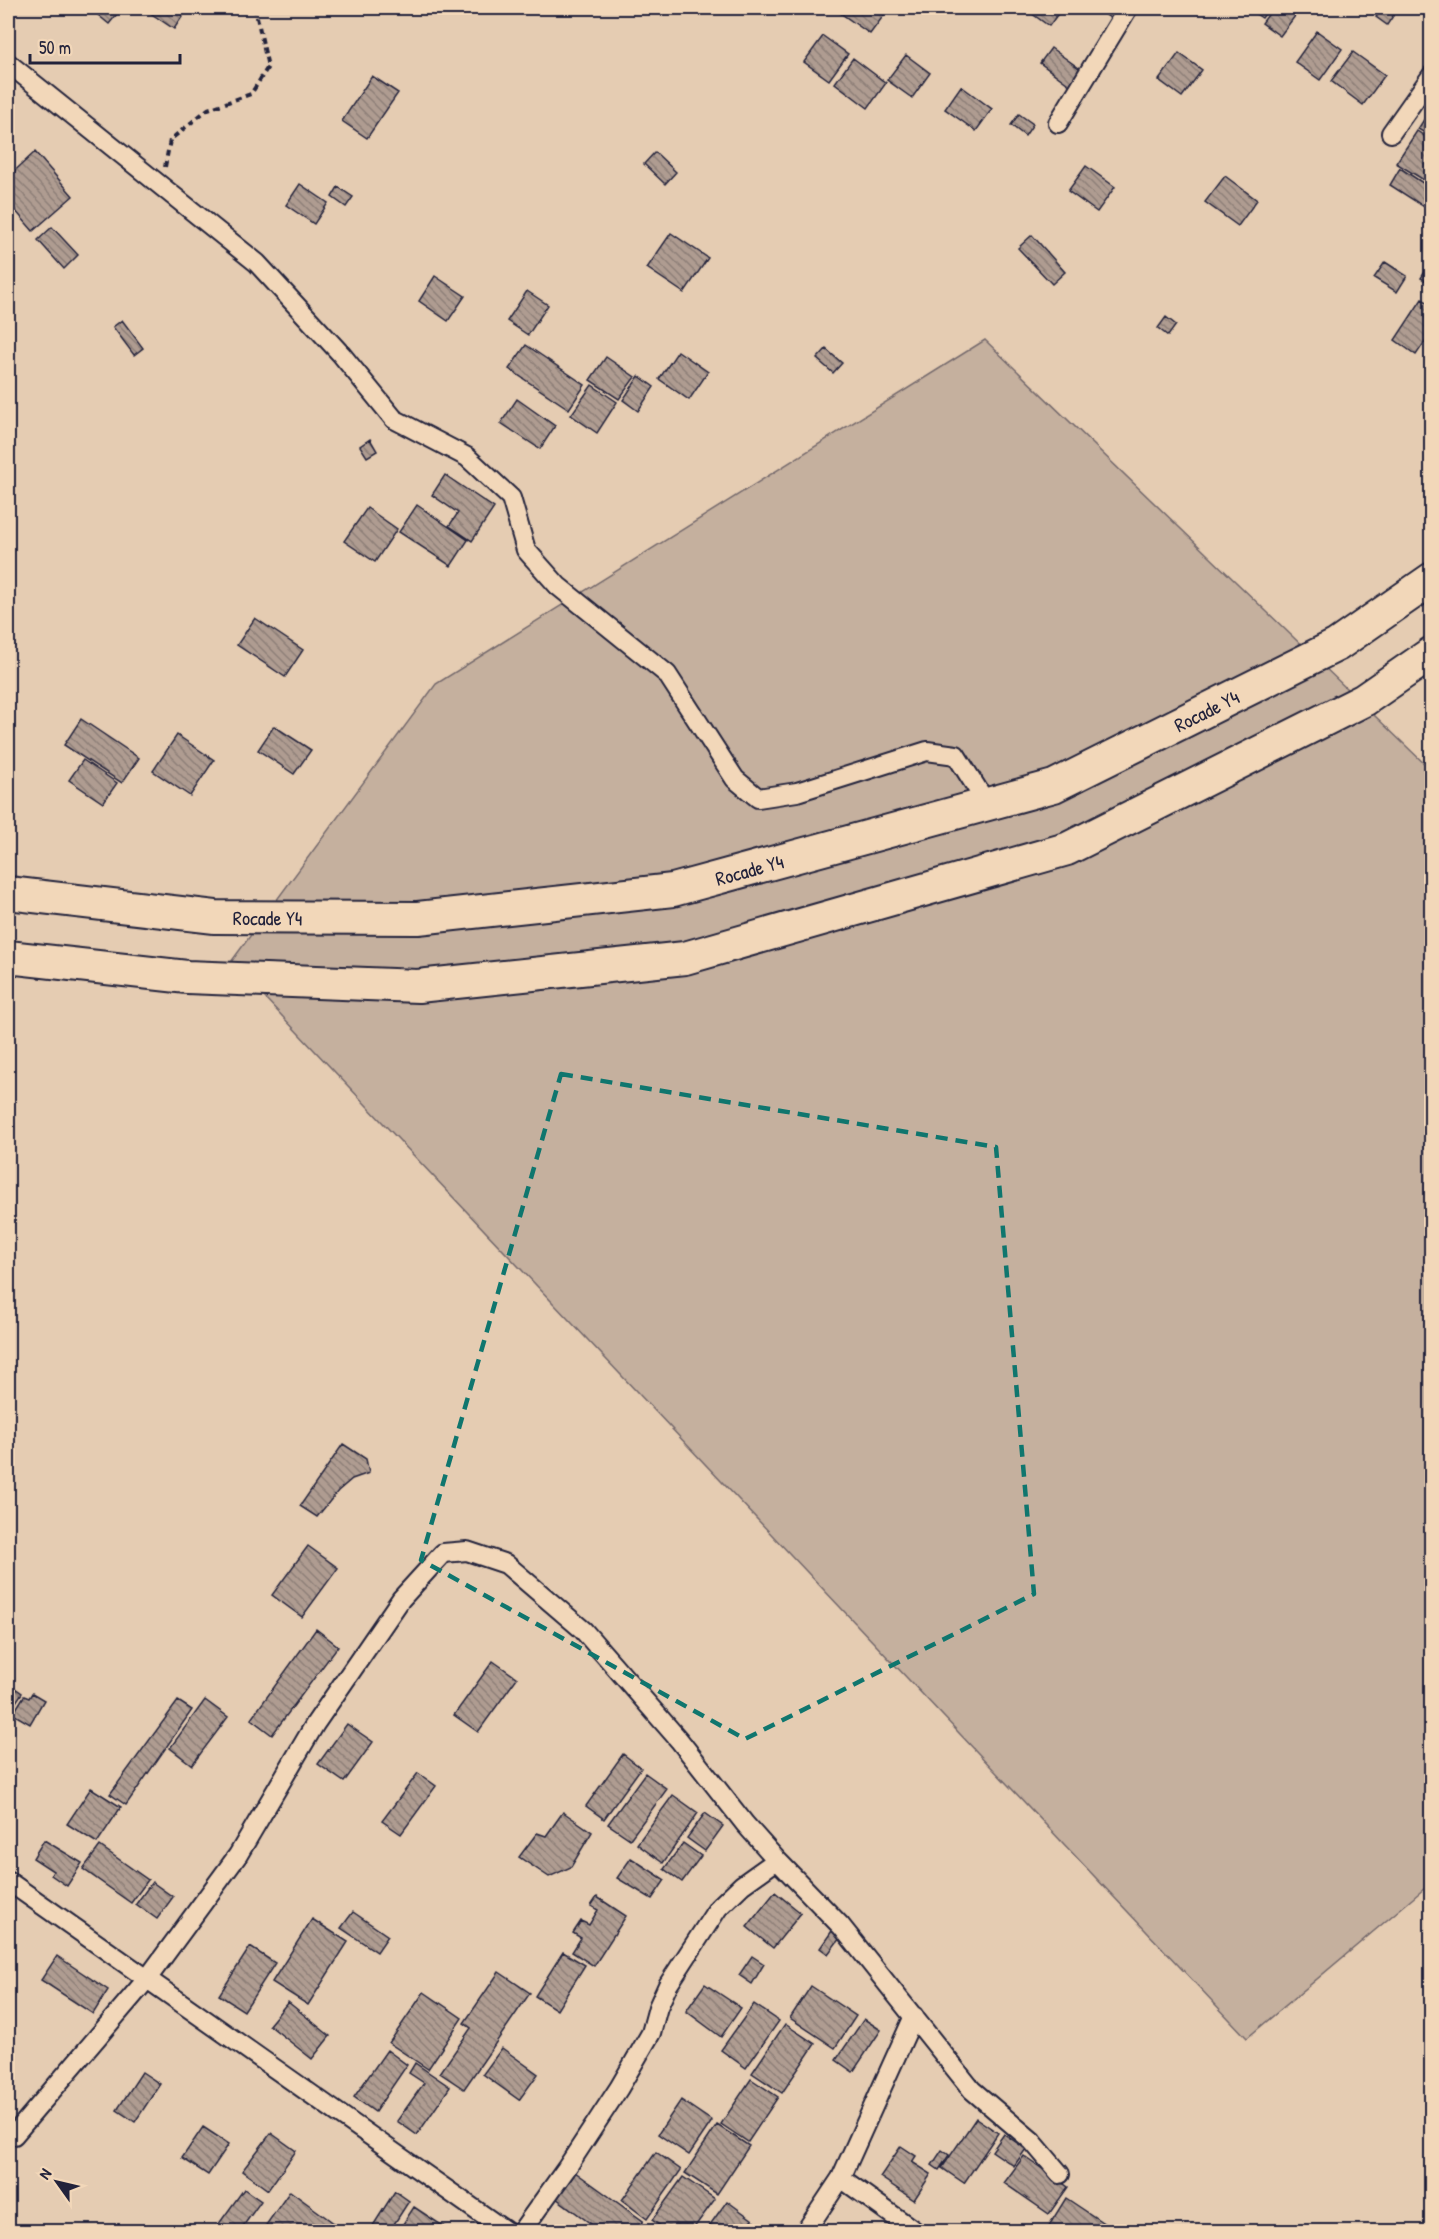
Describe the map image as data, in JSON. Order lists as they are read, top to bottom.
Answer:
{
  "streets": {
    "highway": ["Rocade Y4"]
  },
  "scale_bar": "50 m",
  "north": "top left"
}
